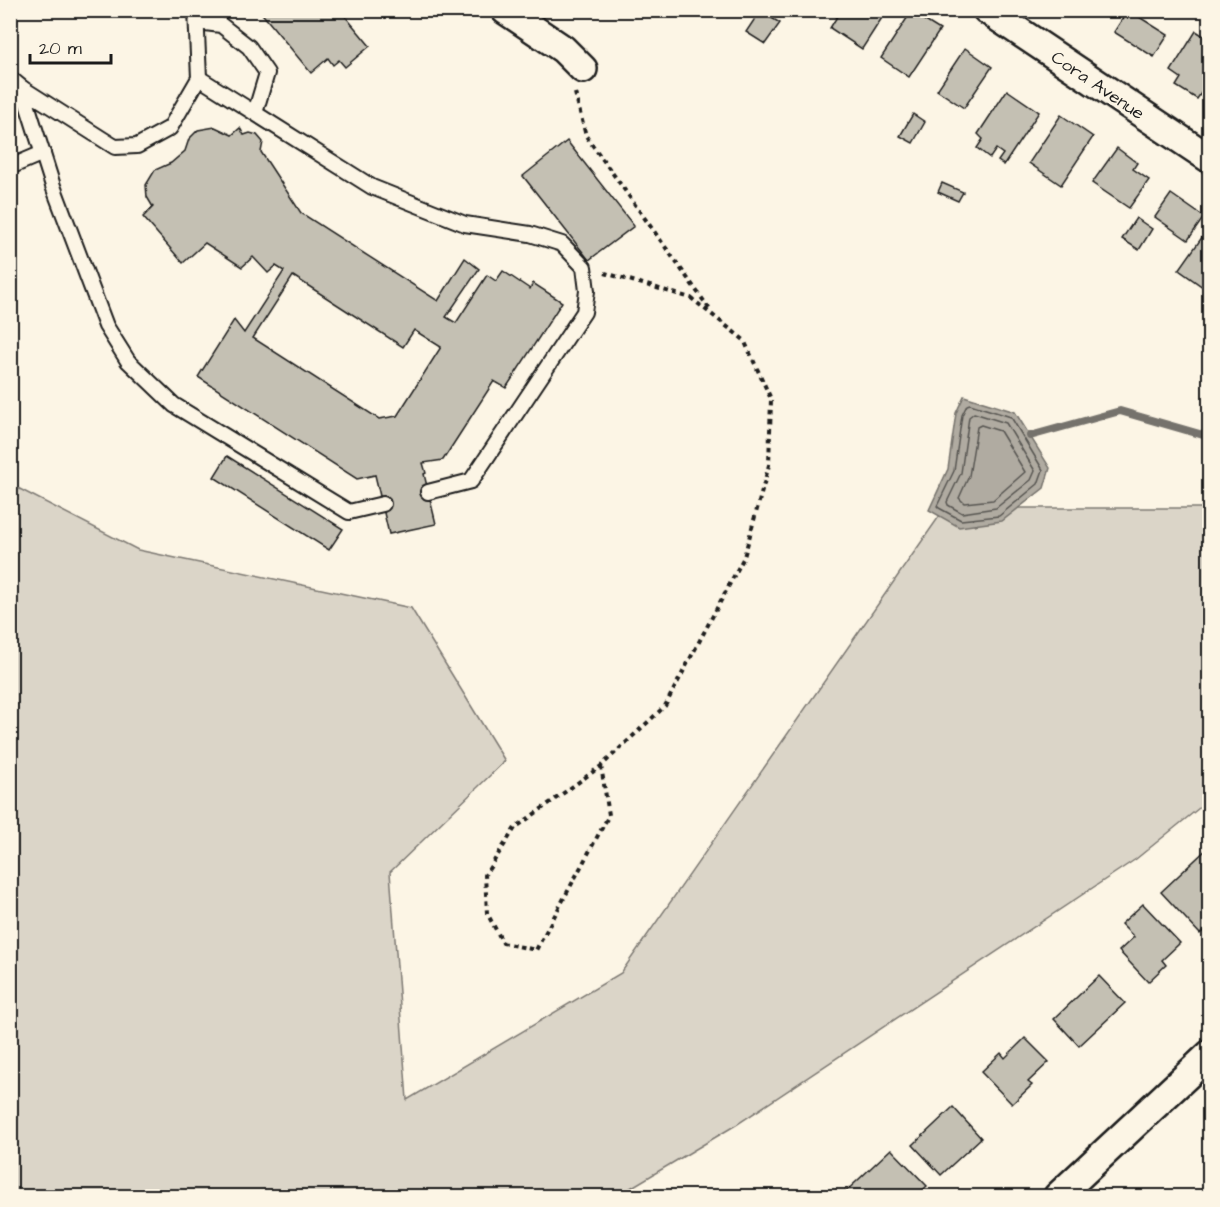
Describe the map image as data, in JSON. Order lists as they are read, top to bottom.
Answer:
{
  "streets": {
    "street": ["Cora Avenue"]
  },
  "scale_bar": "20 m"
}
